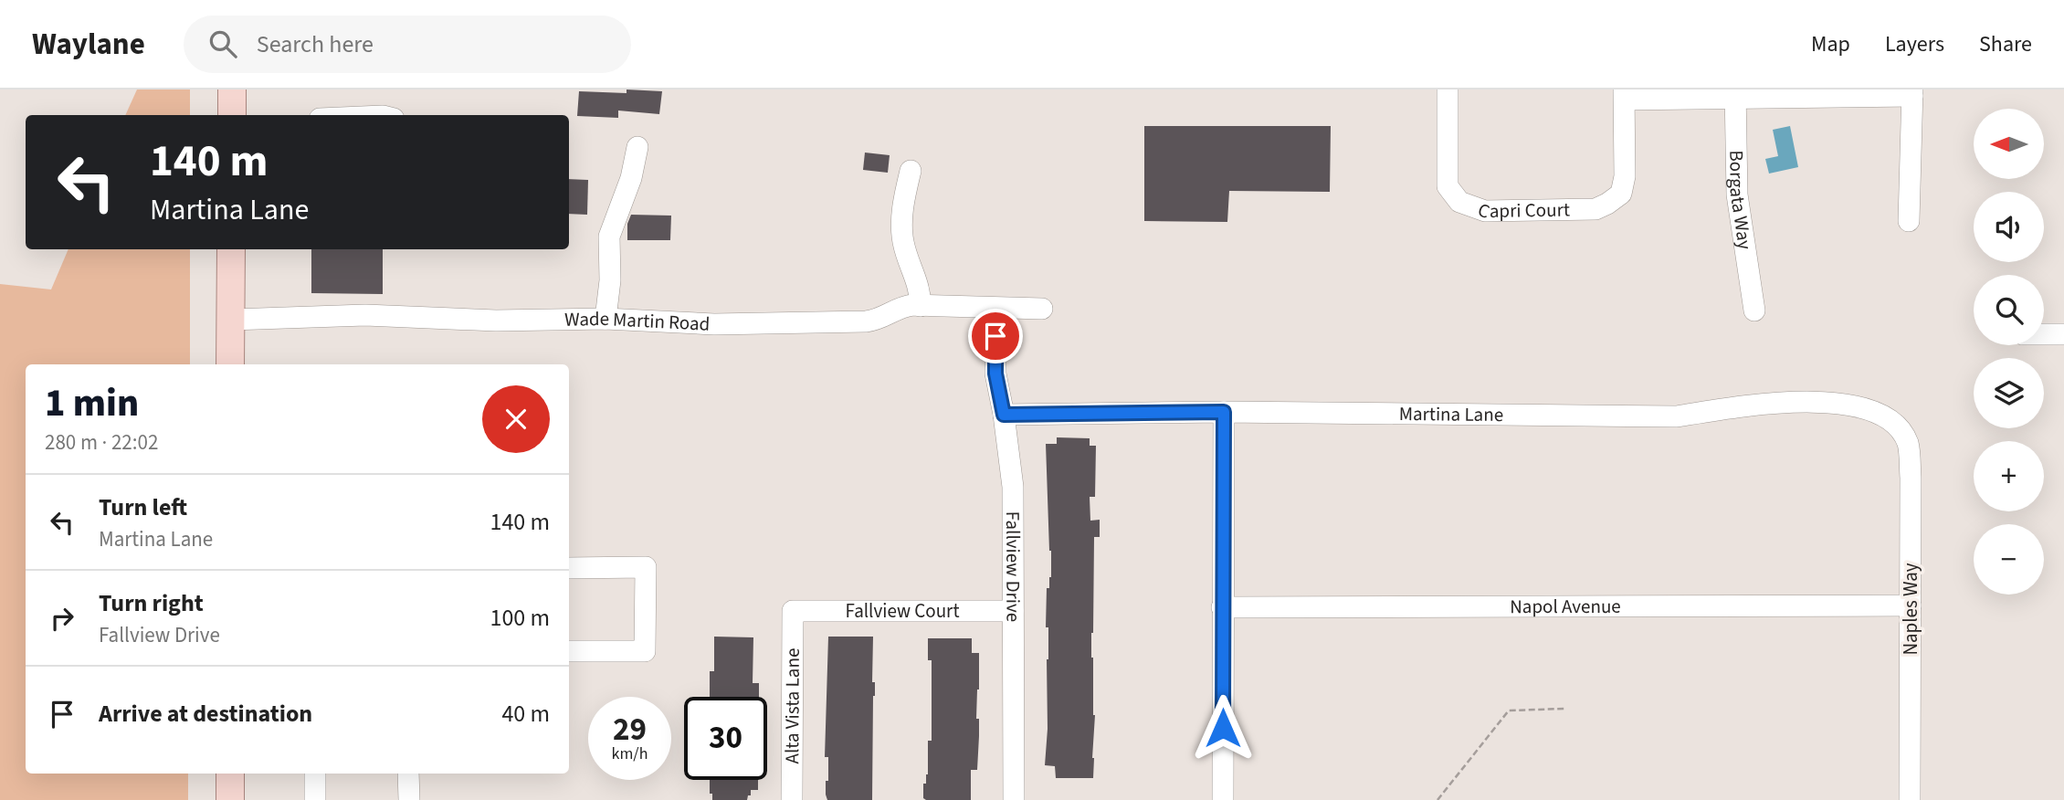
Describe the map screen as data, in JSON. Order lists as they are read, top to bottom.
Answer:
{
  "streets": {
    "street": [
      "Borgata Way",
      "Capri Court",
      "Wade Martin Road",
      "Martina Lane",
      "Fallview Drive",
      "Napol Avenue",
      "Naples Way",
      "Fallview Court",
      "Alta Vista Lane"
    ]
  },
  "crossings": [
    ["Martina Lane", "Fallview Drive"],
    ["Martina Lane", "Naples Way"],
    ["Fallview Drive", "Fallview Court"],
    ["Napol Avenue", "Naples Way"],
    ["Fallview Court", "Alta Vista Lane"]
  ],
  "north": "left",
  "page": {
    "header": "Waylane",
    "search": "Search here",
    "nav": ["Map", "Layers", "Share"],
    "map_buttons": ["+", "−"],
    "turn": ["140 m", "Martina Lane"],
    "heading": ["1 min", "280 m · 22:02"],
    "list": [
      {
        "name": "Turn left",
        "note": "Martina Lane",
        "value": "140 m"
      },
      {
        "name": "Turn right",
        "note": "Fallview Drive",
        "value": "100 m"
      },
      {
        "name": "Arrive at destination",
        "value": "40 m"
      }
    ],
    "speed": "29 km/h",
    "limit": "30"
  }
}
